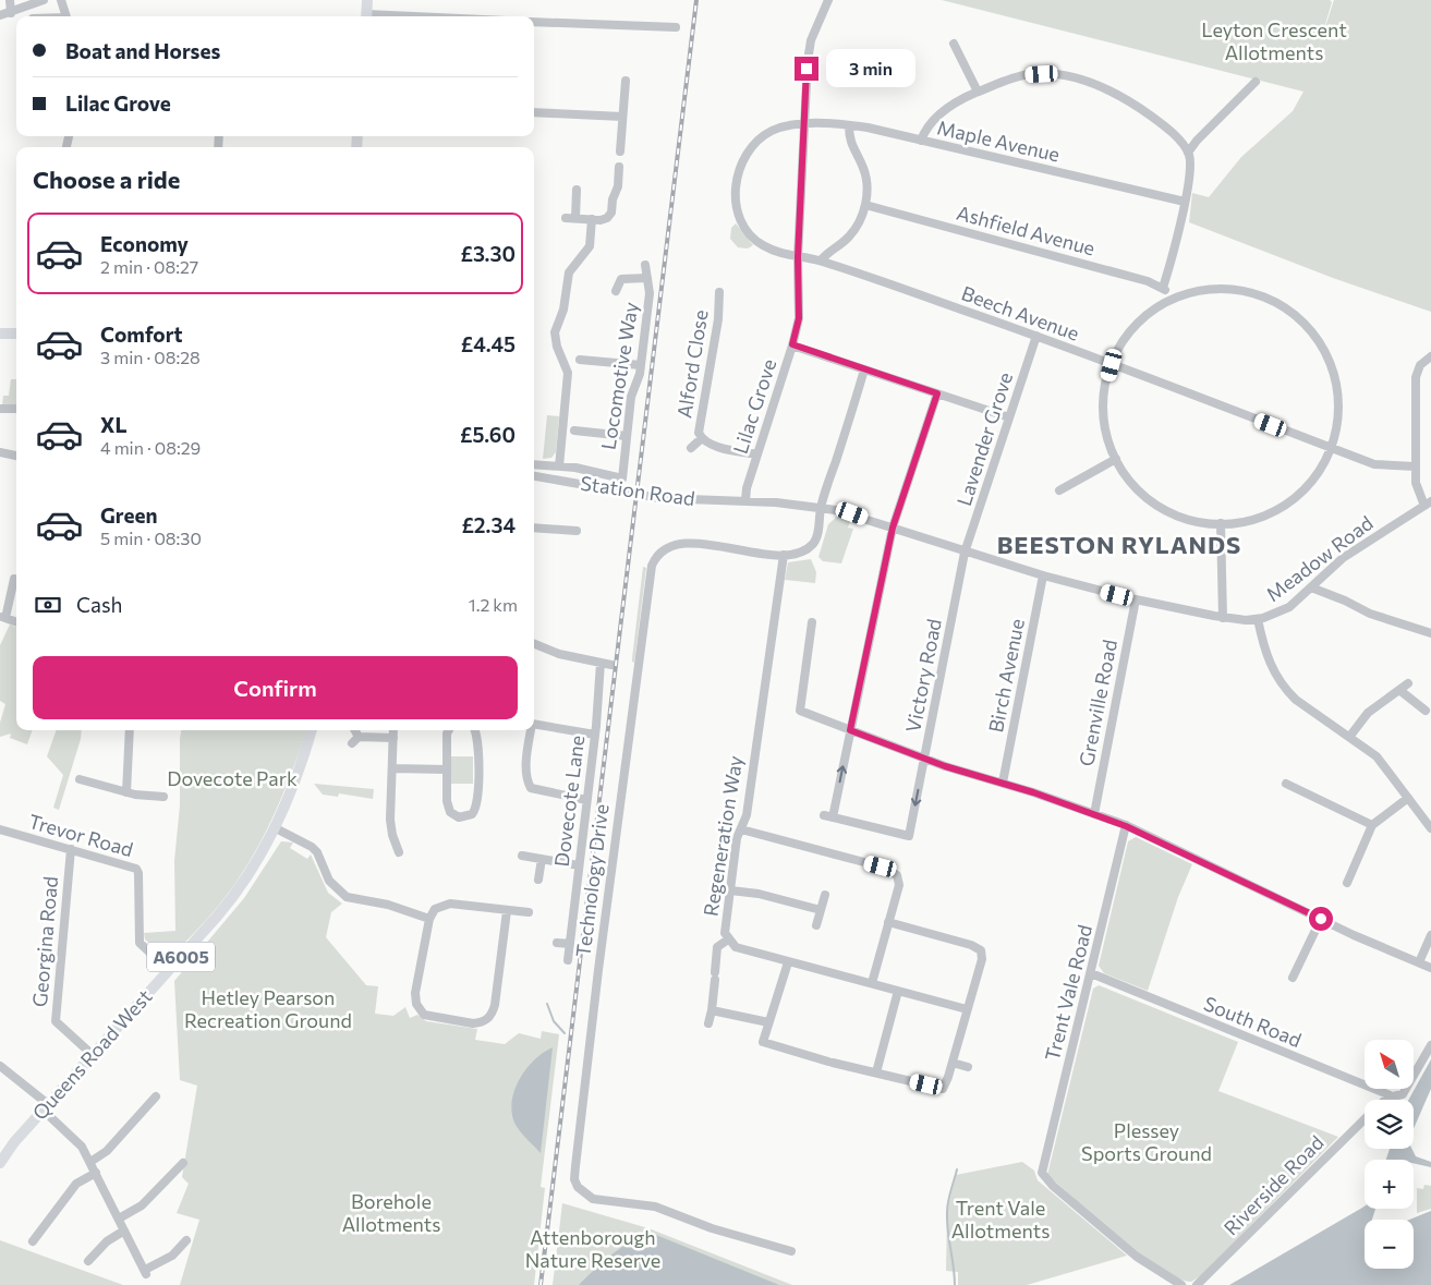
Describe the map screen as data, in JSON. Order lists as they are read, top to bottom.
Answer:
{
  "streets": {
    "main road": ["A6005", "Queens Road West"],
    "street": [
      "Maple Avenue",
      "Ashfield Avenue",
      "Beech Avenue",
      "Alford Close",
      "Locomotive Way",
      "Lilac Grove",
      "Lavender Grove",
      "Station Road",
      "Meadow Road",
      "Victory Road",
      "Birch Avenue",
      "Grenville Road",
      "Dovecote Lane",
      "Trevor Road",
      "Regeneration Way",
      "Technology Drive",
      "Georgina Road",
      "Trent Vale Road",
      "South Road",
      "Riverside Road"
    ]
  },
  "crossings": [
    ["Maple Avenue", "Beech Avenue"],
    ["Maple Avenue", "Lilac Grove"],
    ["Beech Avenue", "Lilac Grove"],
    ["Beech Avenue", "Lavender Grove"],
    ["Alford Close", "Lilac Grove"],
    ["Locomotive Way", "Station Road"],
    ["Lilac Grove", "Station Road"],
    ["Lilac Grove", "Meadow Road"],
    ["Lavender Grove", "Meadow Road"],
    ["Lavender Grove", "Victory Road"],
    ["Station Road", "Meadow Road"],
    ["Meadow Road", "Victory Road"],
    ["Meadow Road", "Birch Avenue"],
    ["Meadow Road", "Grenville Road"],
    ["Meadow Road", "Technology Drive"],
    ["Trevor Road", "Georgina Road"],
    ["Trevor Road", "Queens Road West"],
    ["Regeneration Way", "Technology Drive"],
    ["Georgina Road", "Queens Road West"],
    ["Trent Vale Road", "South Road"],
    ["South Road", "Riverside Road"]
  ],
  "districts": ["BEESTON RYLANDS"],
  "parks": [
    "Leyton Crescent Allotments",
    "Dovecote Park",
    "Hetley Pearson Recreation Ground",
    "Plessey Sports Ground",
    "Borehole Allotments",
    "Trent Vale Allotments",
    "Attenborough Nature Reserve"
  ],
  "north": "top left",
  "page": {
    "banner": ["Boat and Horses", "Lilac Grove"],
    "bubble": "3 min",
    "heading": "Choose a ride",
    "list": [
      {
        "name": "Economy",
        "note": "2 min · 08:27",
        "value": "£3.30"
      },
      {
        "name": "Comfort",
        "note": "3 min · 08:28",
        "value": "£4.45"
      },
      {
        "name": "XL",
        "note": "4 min · 08:29",
        "value": "£5.60"
      },
      {
        "name": "Green",
        "note": "5 min · 08:30",
        "value": "£2.34"
      }
    ],
    "pay": ["Cash", "1.2 km"],
    "buttons": "Confirm",
    "map_buttons": ["+", "−"]
  }
}
